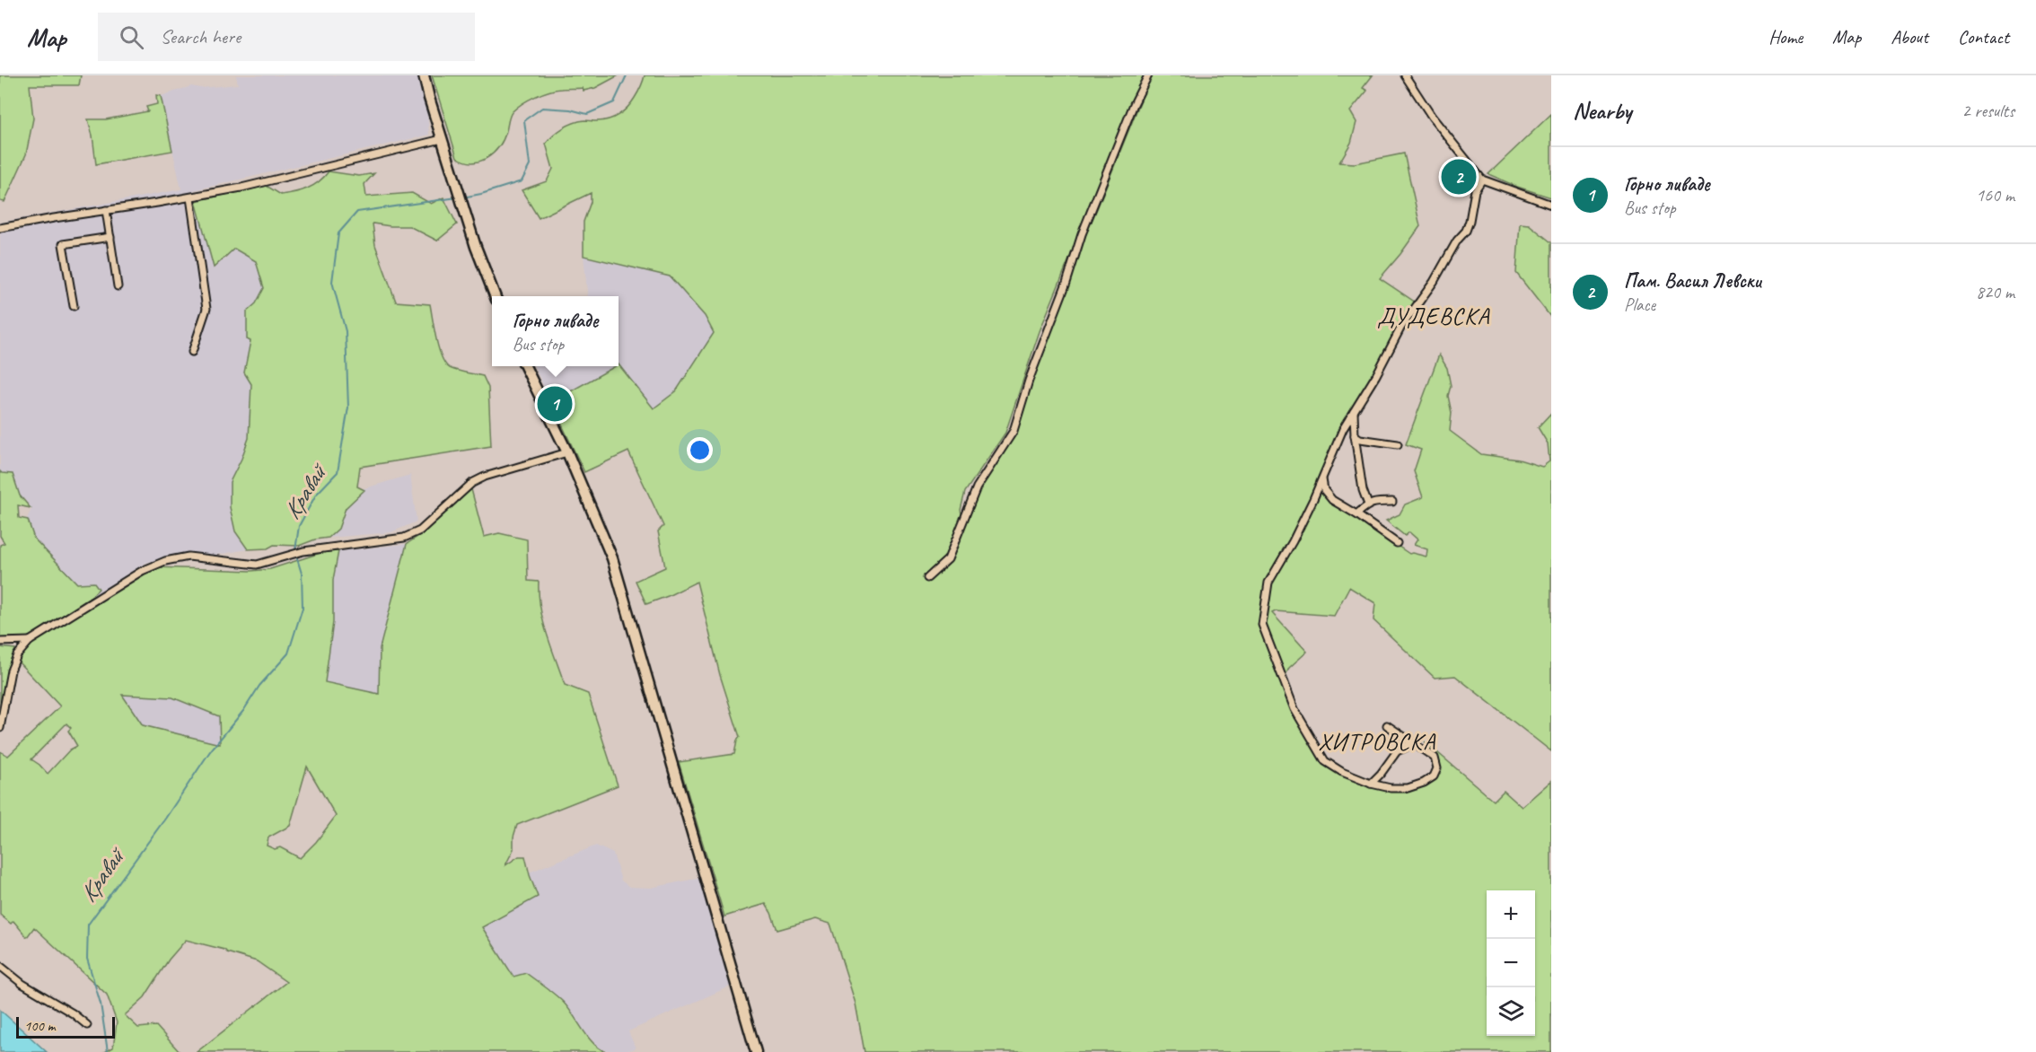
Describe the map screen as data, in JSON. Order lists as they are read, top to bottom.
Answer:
{
  "districts": ["ДУДЕВСКА", "ХИТРОВСКА"],
  "water": ["Кравай"],
  "scale_bar": "100 m",
  "page": {
    "header": "Map",
    "search": "Search here",
    "nav": [
      "Home",
      "Map",
      "About",
      "Contact"
    ],
    "heading": ["Nearby", "2 results"],
    "list": [
      {
        "mark": "1",
        "name": "Горно ливаде",
        "note": "Bus stop",
        "value": "160 m"
      },
      {
        "mark": "2",
        "name": "Пам. Васил Левски",
        "note": "Place",
        "value": "820 m"
      }
    ],
    "pins": ["2", "1"],
    "popup": ["Горно ливаде", "Bus stop"],
    "map_buttons": ["+", "−"],
    "scale": "100 m"
  }
}
